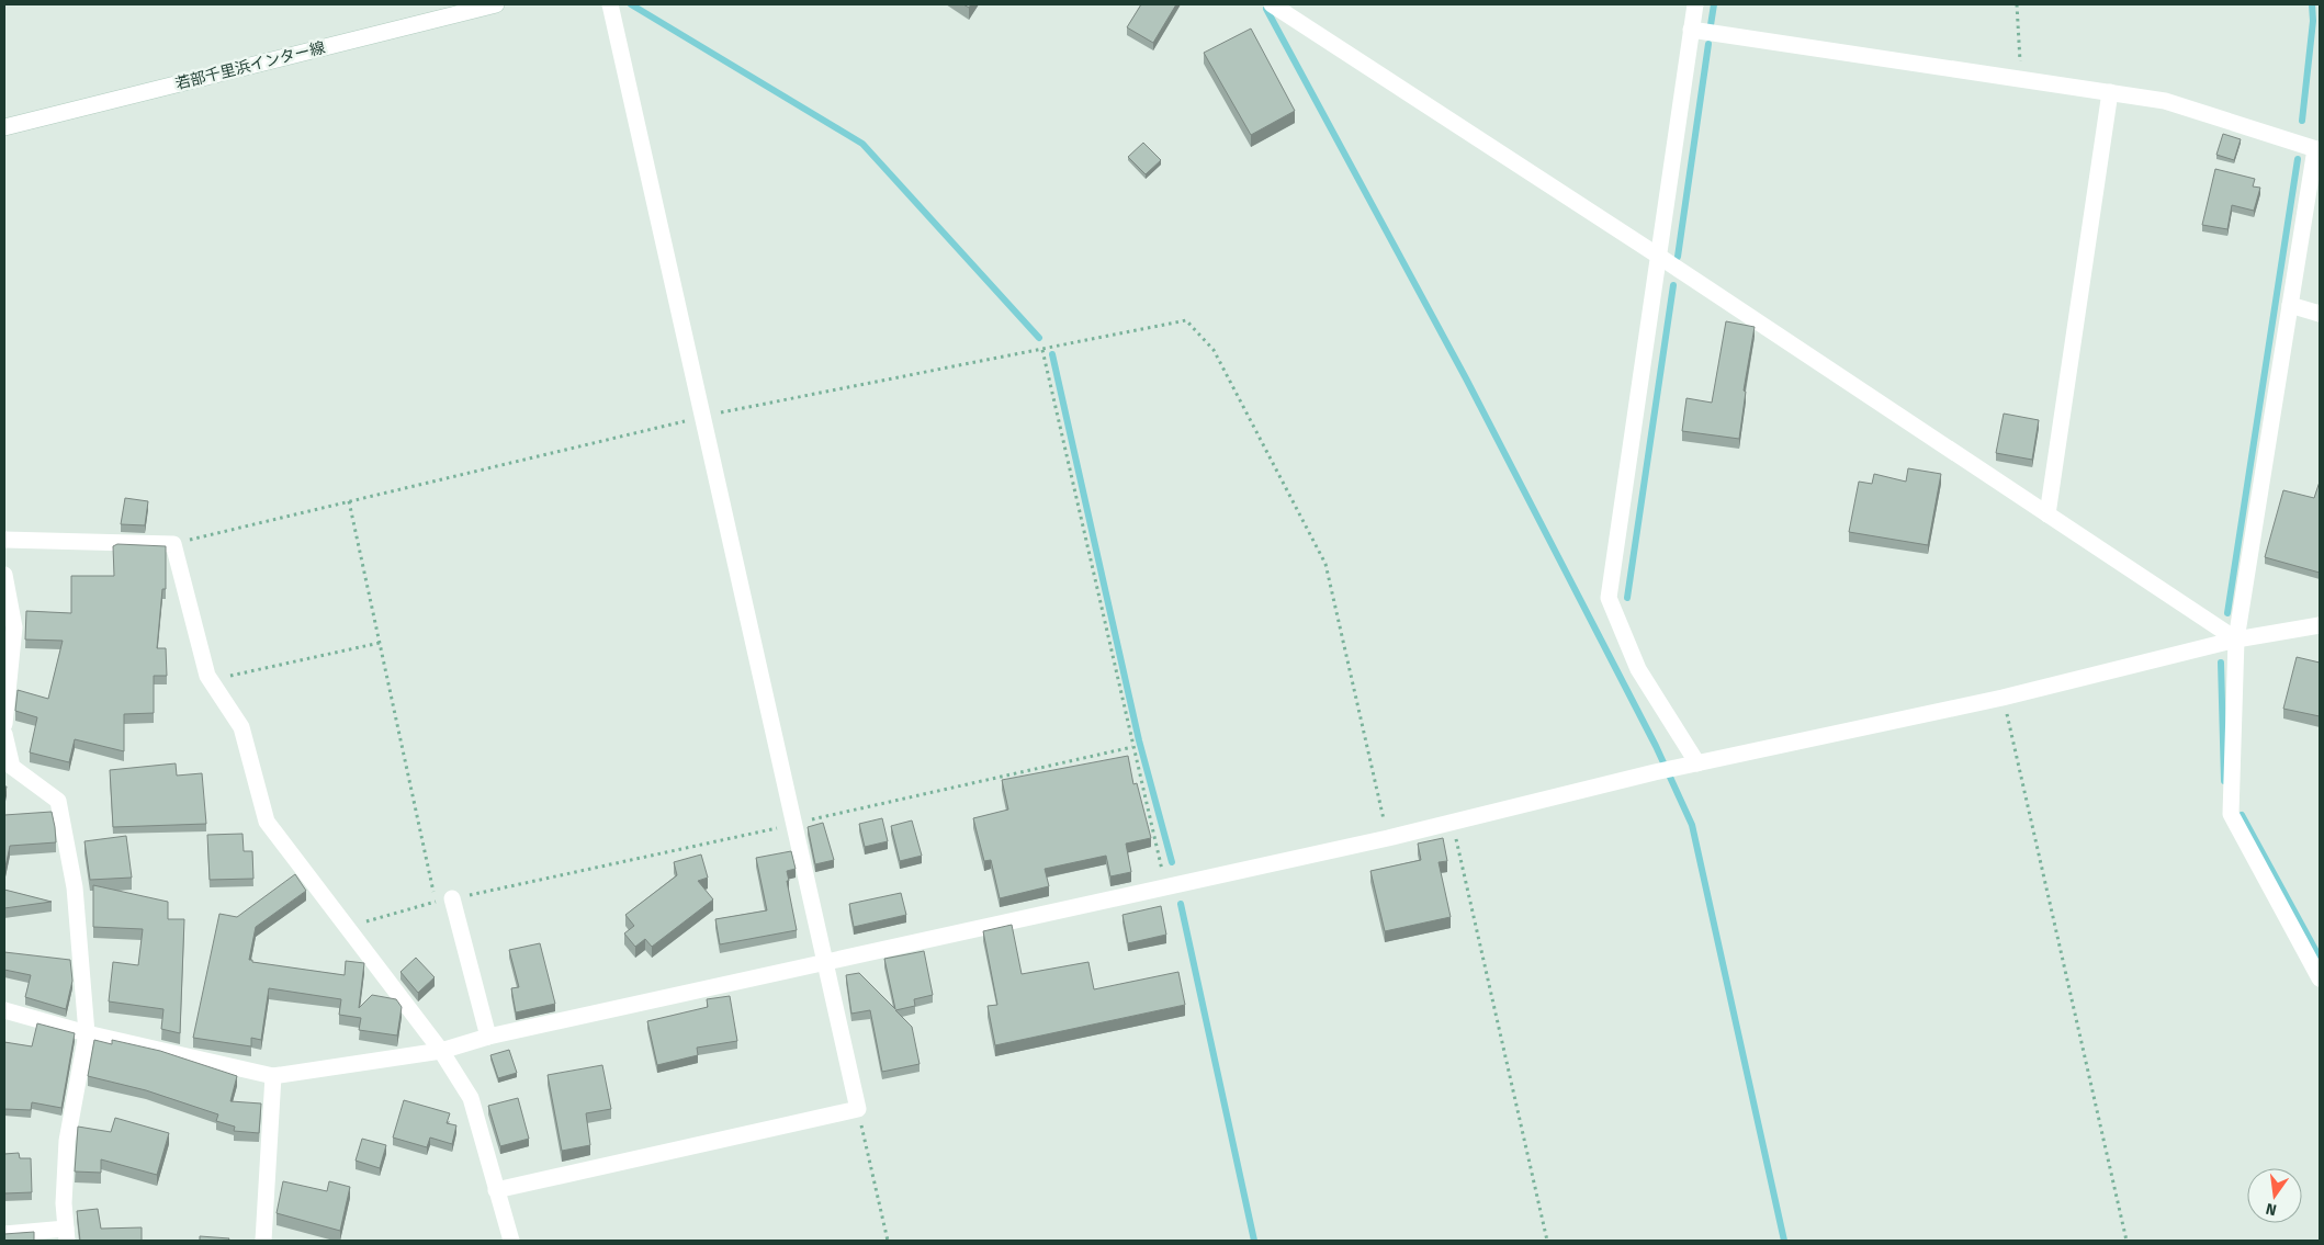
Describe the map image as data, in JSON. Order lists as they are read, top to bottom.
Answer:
{
  "streets": {
    "street": ["若部千里浜インター線"]
  },
  "north": "bottom"
}
